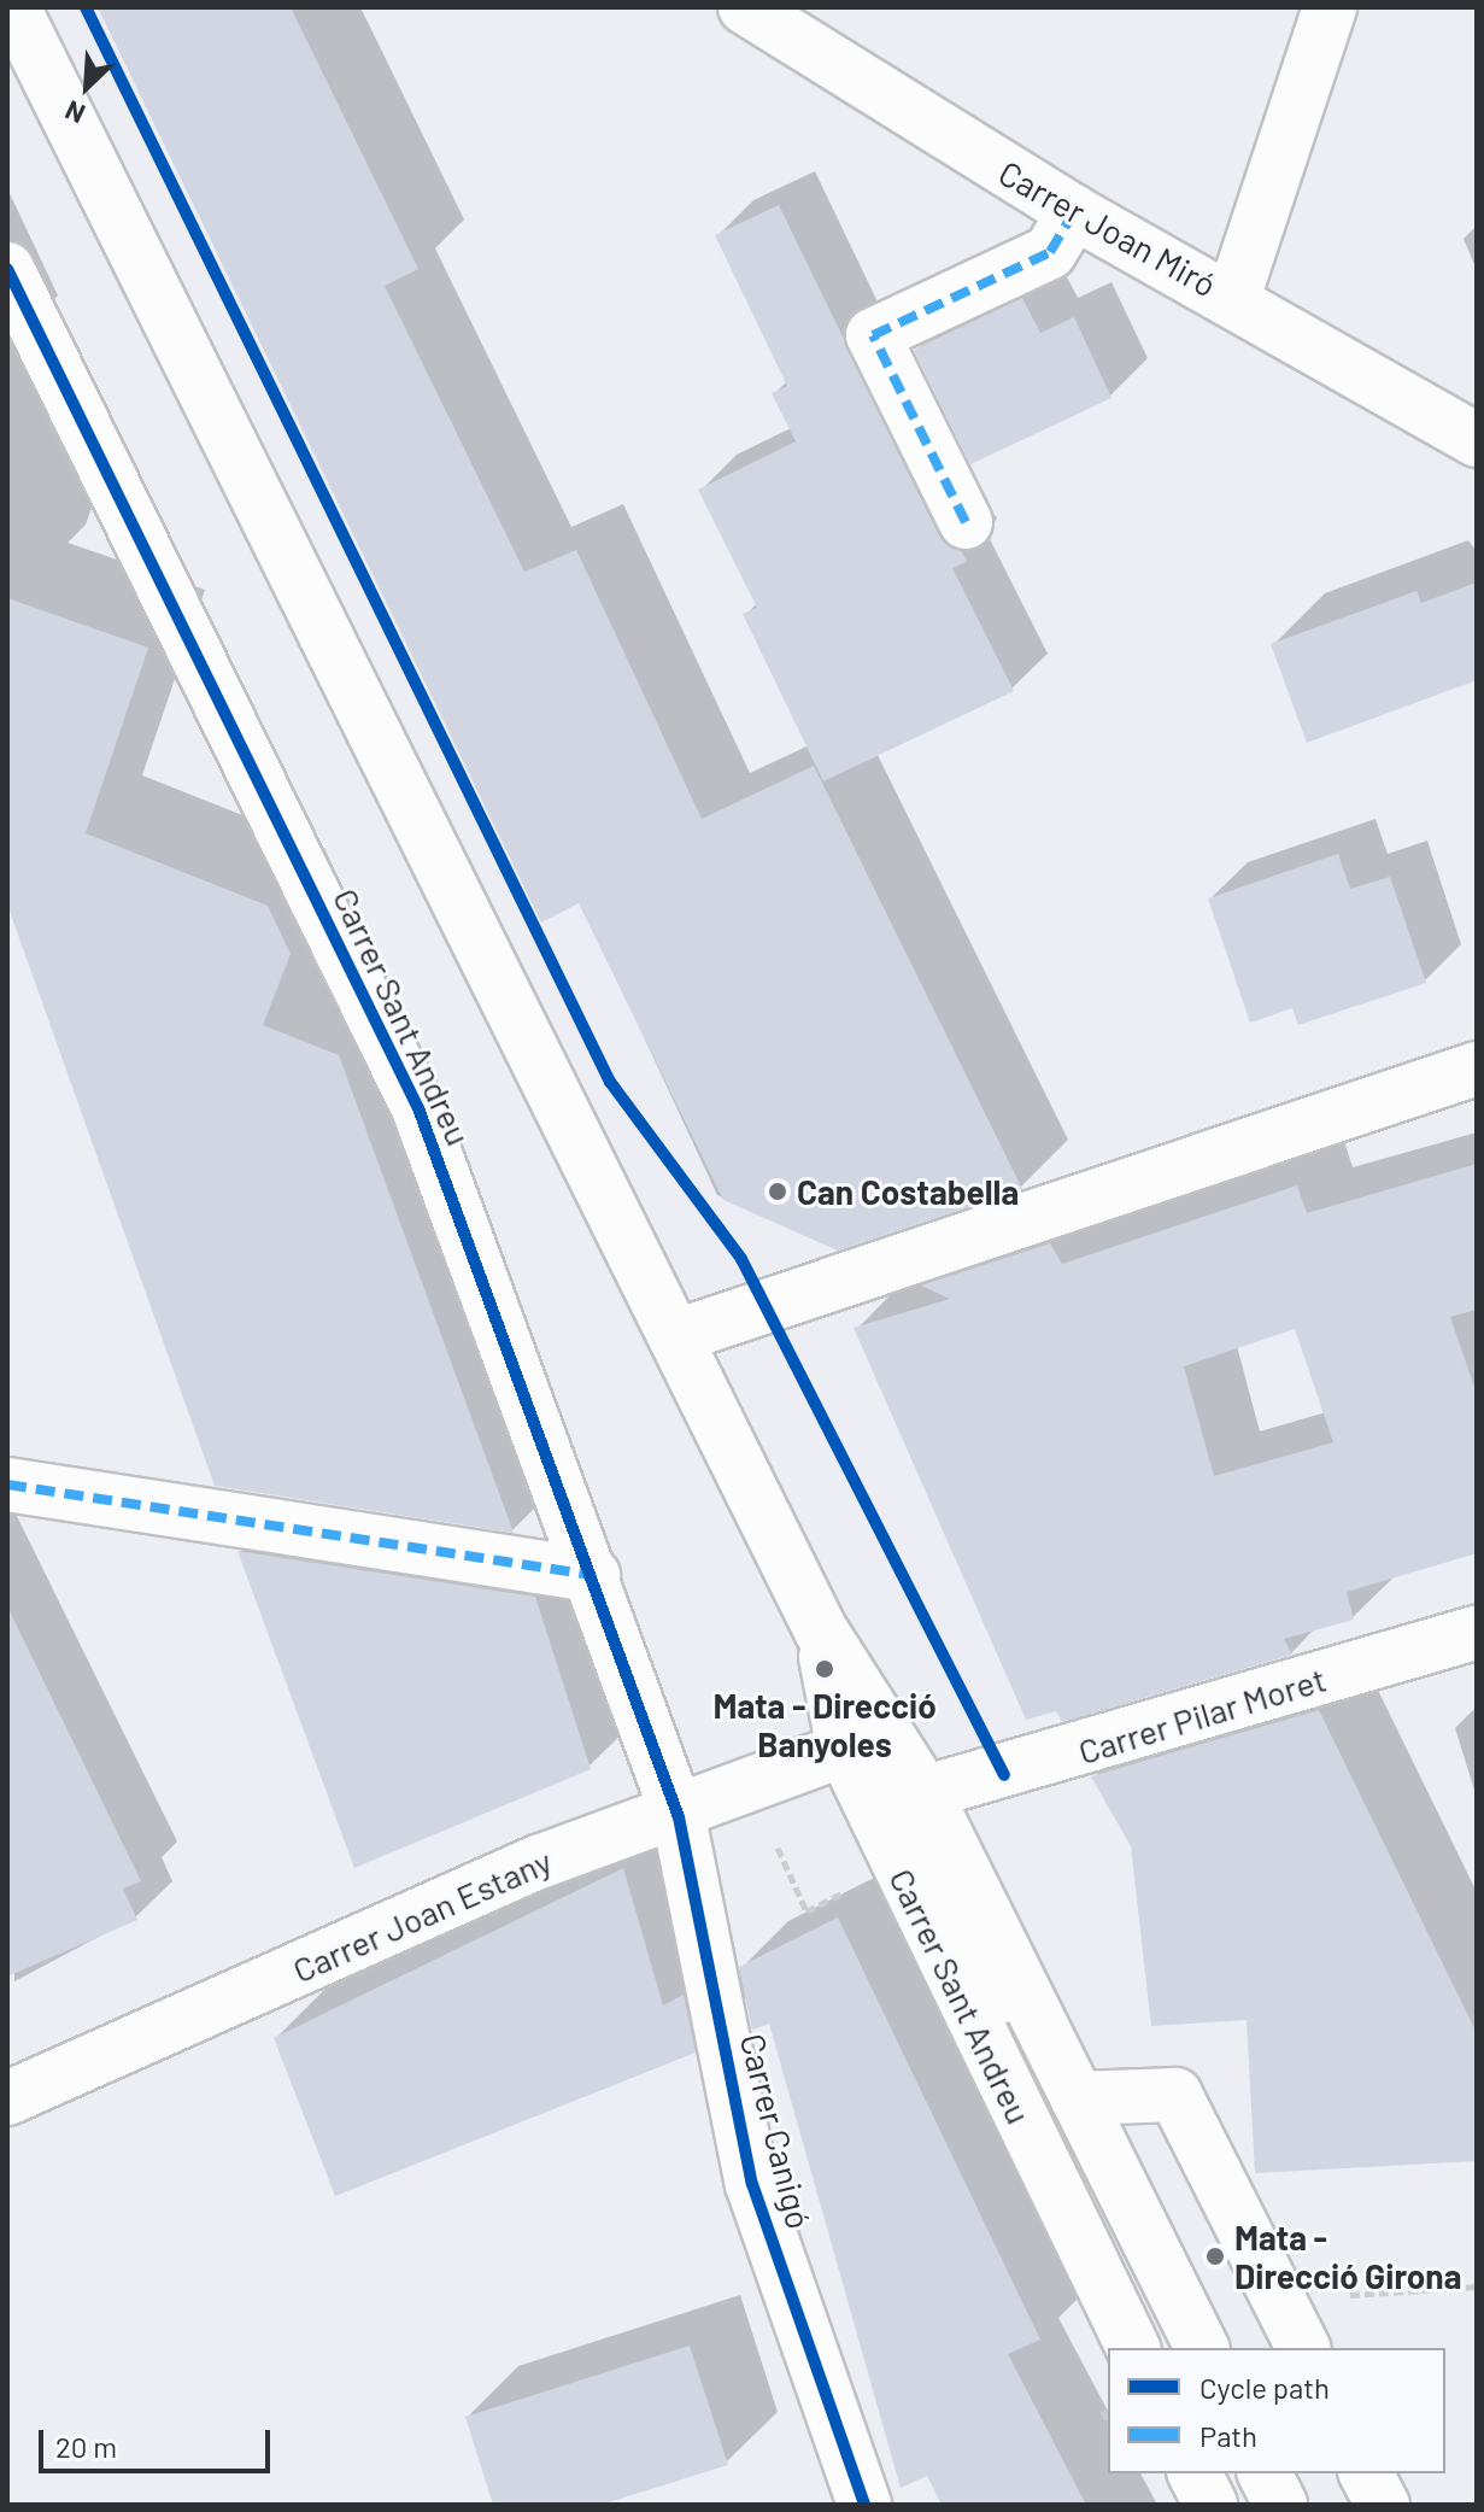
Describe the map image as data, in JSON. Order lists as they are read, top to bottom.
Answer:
{
  "streets": {
    "street": [
      "Carrer Joan Miró",
      "Carrer Sant Andreu",
      "Carrer Pilar Moret",
      "Carrer Joan Estany",
      "Carrer Canigó"
    ]
  },
  "crossings": [
    ["Carrer Sant Andreu", "Carrer Pilar Moret"],
    ["Carrer Sant Andreu", "Carrer Joan Estany"],
    ["Carrer Sant Andreu", "Carrer Canigó"],
    ["Carrer Joan Estany", "Carrer Canigó"]
  ],
  "places": ["Can Costabella", "Mata - Direcció Banyoles", "Mata - Direcció Girona"],
  "legend": ["Cycle path", "Path"],
  "scale_bar": "20 m",
  "north": "bottom left"
}
